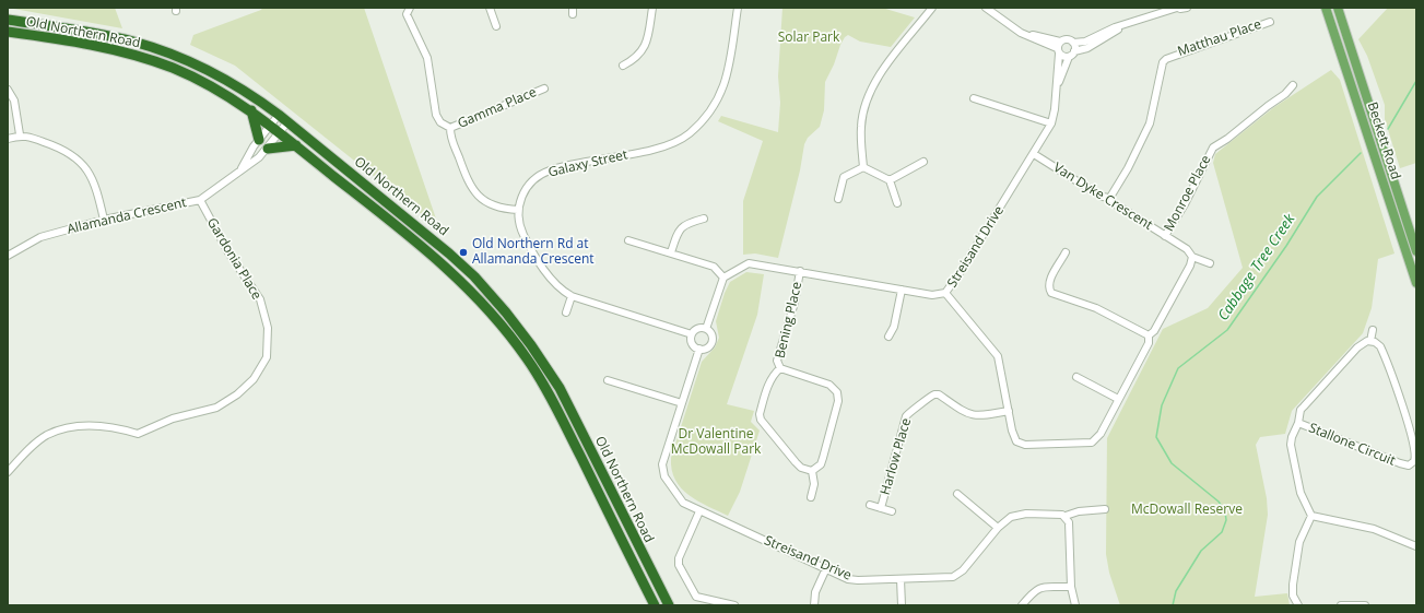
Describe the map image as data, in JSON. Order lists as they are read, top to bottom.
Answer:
{
  "streets": {
    "highway": ["Old Northern Road"],
    "main road": ["Beckett Road"],
    "street": [
      "Matthau Place",
      "Gamma Place",
      "Galaxy Street",
      "Monroe Place",
      "Van Dyke Crescent",
      "Allamanda Crescent",
      "Streisand Drive",
      "Gardonia Place",
      "Bening Place",
      "Stallone Circuit",
      "Harlow Place"
    ]
  },
  "crossings": [
    ["Old Northern Road", "Allamanda Crescent"],
    ["Matthau Place", "Van Dyke Crescent"],
    ["Monroe Place", "Van Dyke Crescent"],
    ["Van Dyke Crescent", "Streisand Drive"],
    ["Allamanda Crescent", "Gardonia Place"],
    ["Streisand Drive", "Bening Place"]
  ],
  "water": ["Cabbage Tree Creek"],
  "parks": ["Solar Park", "Dr Valentine McDowall Park", "McDowall Reserve"],
  "places": ["Old Northern Rd at Allamanda Crescent"]
}
